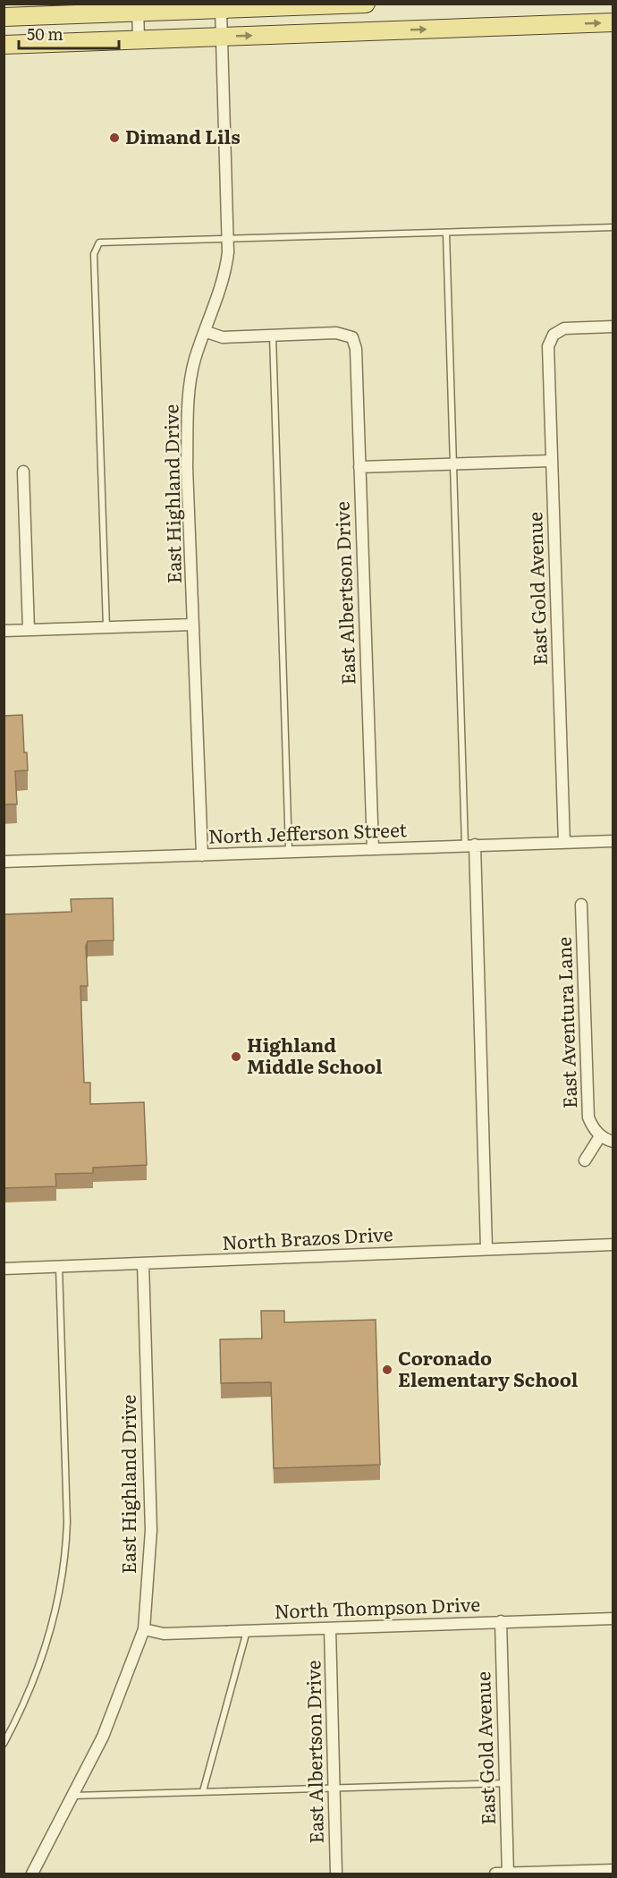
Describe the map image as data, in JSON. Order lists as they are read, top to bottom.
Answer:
{
  "streets": {
    "street": [
      "East Highland Drive",
      "East Gold Avenue",
      "East Albertson Drive",
      "North Jefferson Street",
      "East Aventura Lane",
      "North Brazos Drive",
      "North Thompson Drive"
    ]
  },
  "crossings": [
    ["East Highland Drive", "North Jefferson Street"],
    ["East Highland Drive", "North Brazos Drive"],
    ["East Highland Drive", "North Thompson Drive"],
    ["East Gold Avenue", "North Jefferson Street"],
    ["East Gold Avenue", "North Thompson Drive"],
    ["East Albertson Drive", "North Jefferson Street"],
    ["East Albertson Drive", "North Thompson Drive"]
  ],
  "places": ["Dimand Lils", "Highland Middle School", "Coronado Elementary School"],
  "scale_bar": "50 m"
}
